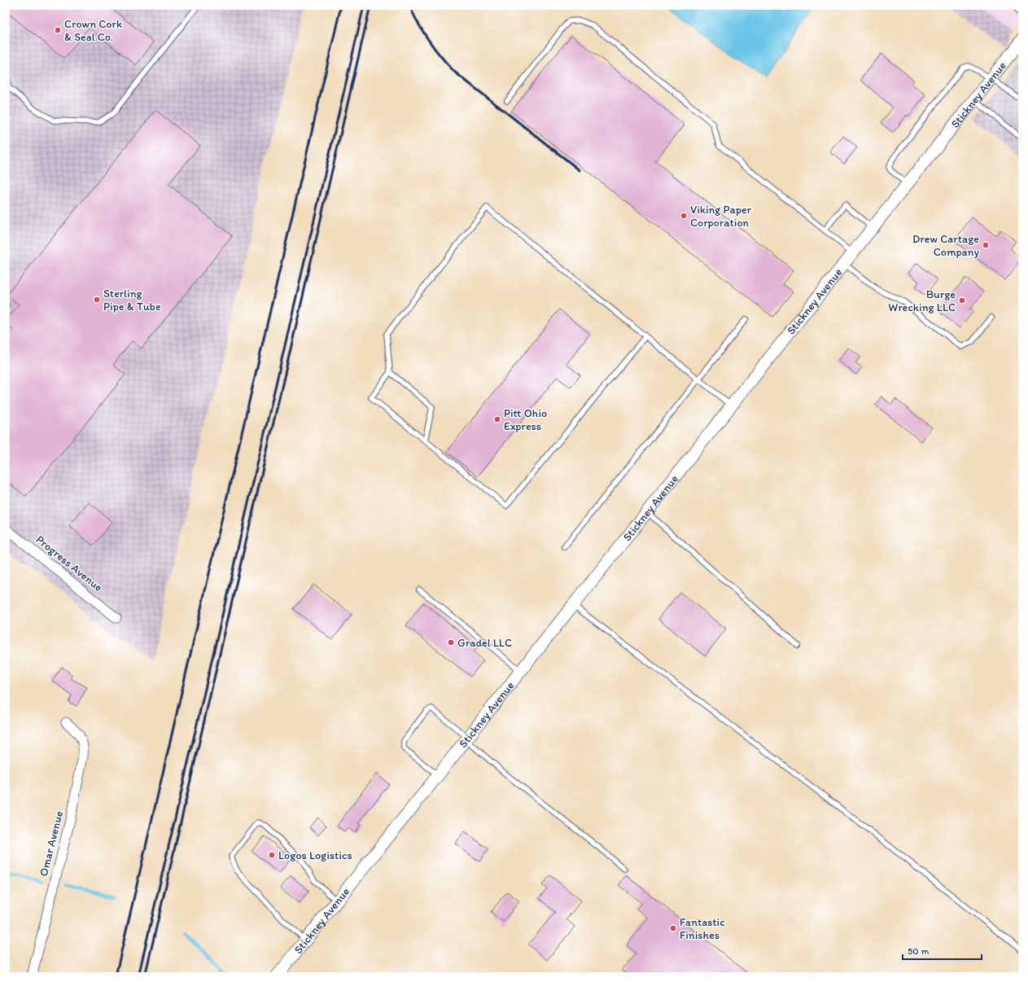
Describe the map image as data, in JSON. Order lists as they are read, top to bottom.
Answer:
{
  "streets": {
    "street": ["Stickney Avenue", "Progress Avenue", "Omar Avenue"]
  },
  "places": [
    "Crown Cork & Seal Co.",
    "Viking Paper Corporation",
    "Drew Cartage Company",
    "Sterling Pipe & Tube",
    "Burge Wrecking LLC",
    "Pitt Ohio Express",
    "Gradel LLC",
    "Logos Logistics",
    "Fantastic Finishes"
  ],
  "scale_bar": "50 m"
}
